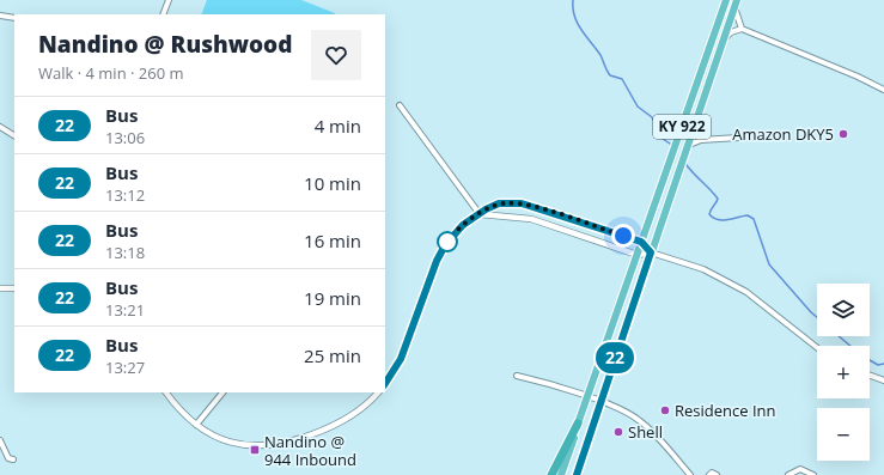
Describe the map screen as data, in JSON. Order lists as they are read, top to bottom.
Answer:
{
  "streets": {
    "highway": ["KY 922"]
  },
  "places": {
    "other": ["Amazon DKY5", "Residence Inn", "Shell"],
    "transit": ["Nandino @ 944 Inbound"]
  },
  "lines": ["bus line 22"],
  "page": {
    "on_map": "22",
    "heading": ["Nandino @ Rushwood", "Walk · 4 min · 260 m"],
    "list": [
      {
        "mark": "22",
        "name": "Bus",
        "note": "13:06",
        "value": "4 min"
      },
      {
        "mark": "22",
        "name": "Bus",
        "note": "13:12",
        "value": "10 min"
      },
      {
        "mark": "22",
        "name": "Bus",
        "note": "13:18",
        "value": "16 min"
      },
      {
        "mark": "22",
        "name": "Bus",
        "note": "13:21",
        "value": "19 min"
      },
      {
        "mark": "22",
        "name": "Bus",
        "note": "13:27",
        "value": "25 min"
      }
    ],
    "map_buttons": ["+", "−"]
  }
}
